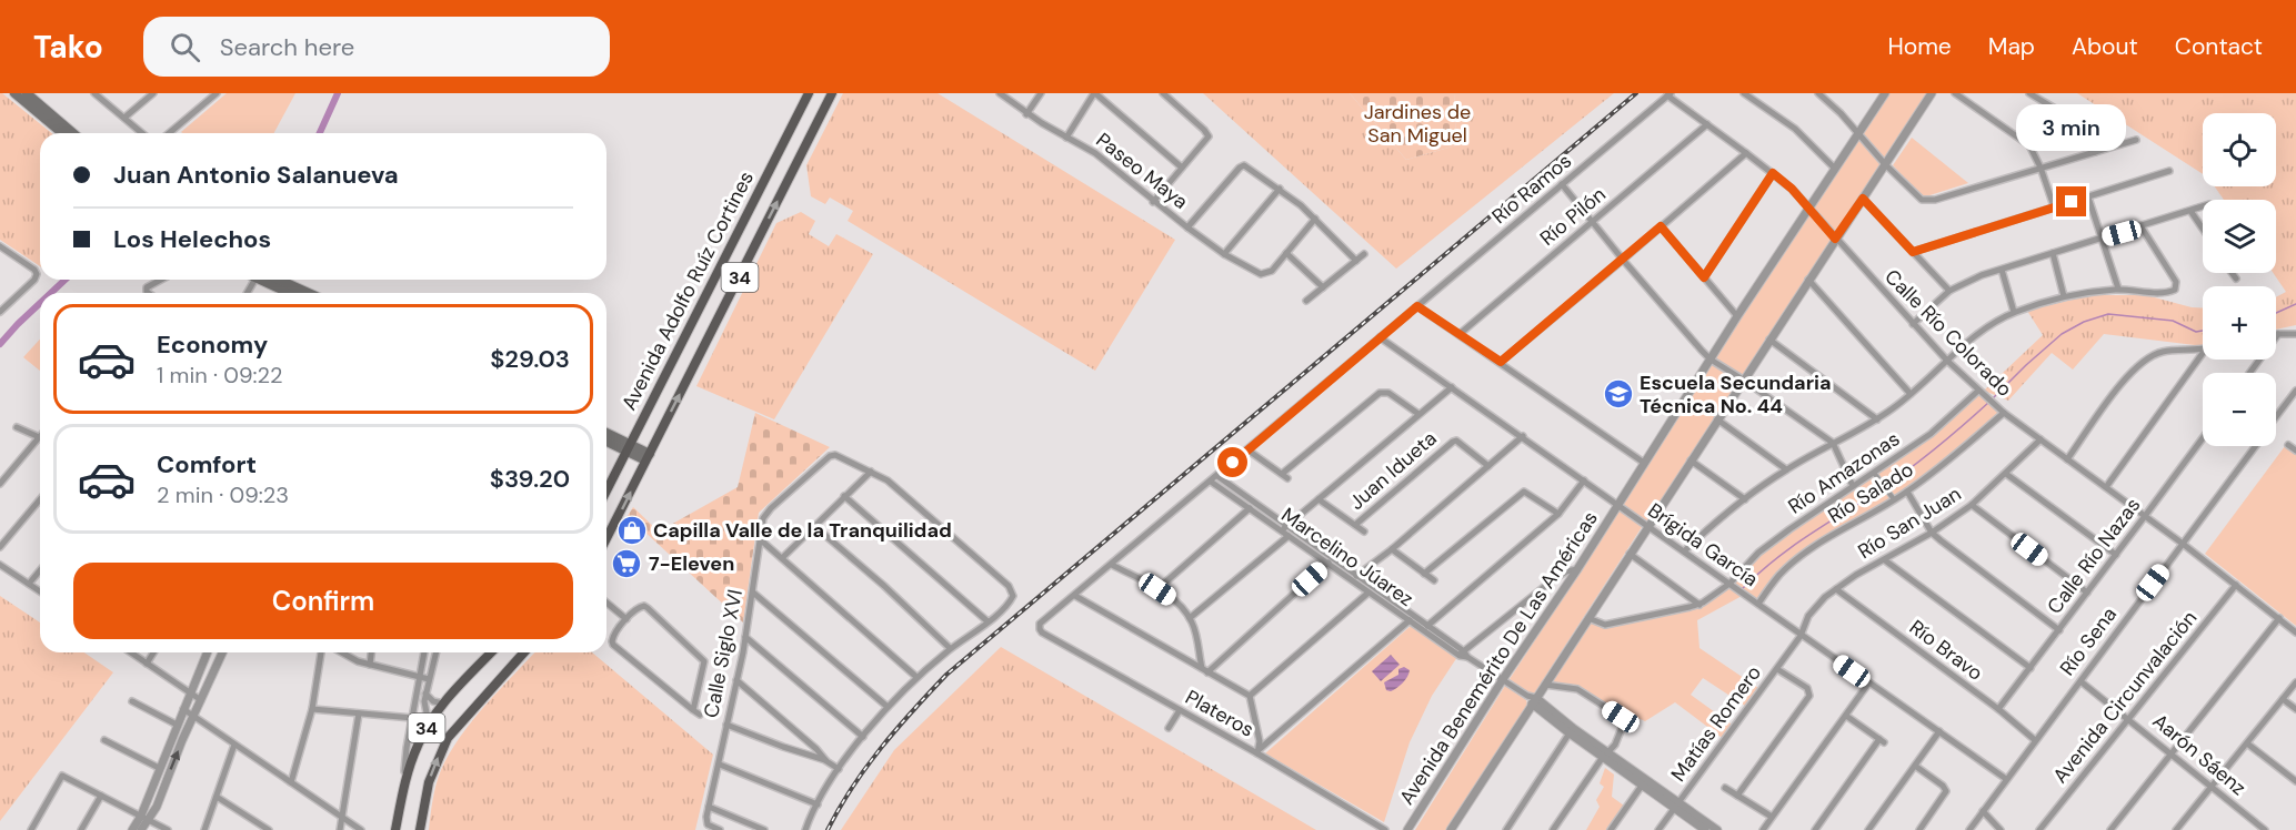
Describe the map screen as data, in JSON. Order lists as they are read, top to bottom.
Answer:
{
  "streets": {
    "main road": ["34", "Avenida Adolfo Ruíz Cortines"],
    "street": [
      "Paseo Maya",
      "Río Ramos",
      "Río Pilón",
      "Calle Río Colorado",
      "Juan Idueta",
      "Río Amazonas",
      "Río Salado",
      "Río San Juan",
      "Brígida García",
      "Calle Río Nazas",
      "Marcelino Júarez",
      "Río Sena",
      "Río Bravo",
      "Calle Siglo XVI",
      "Avenida Benemérito De Las Américas",
      "Avenida Circunvalación",
      "Plateros",
      "Matías Romero",
      "Aarón Sáenz"
    ]
  },
  "crossings": [
    ["Río Ramos", "Calle Río Colorado"],
    ["Río Ramos", "Brígida García"],
    ["Río Ramos", "Marcelino Júarez"],
    ["Río Ramos", "Plateros"],
    ["Río Pilón", "Calle Río Colorado"],
    ["Calle Río Colorado", "Río Amazonas"],
    ["Calle Río Colorado", "Río Salado"],
    ["Calle Río Colorado", "Río San Juan"],
    ["Calle Río Colorado", "Calle Río Nazas"],
    ["Calle Río Colorado", "Río Sena"],
    ["Calle Río Colorado", "Avenida Benemérito De Las Américas"],
    ["Calle Río Colorado", "Avenida Circunvalación"],
    ["Río Amazonas", "Brígida García"],
    ["Río Salado", "Brígida García"],
    ["Río San Juan", "Brígida García"],
    ["Río San Juan", "Río Bravo"],
    ["Río San Juan", "Matías Romero"],
    ["Brígida García", "Río Sena"],
    ["Brígida García", "Avenida Benemérito De Las Américas"],
    ["Brígida García", "Matías Romero"],
    ["Calle Río Nazas", "Río Bravo"],
    ["Marcelino Júarez", "Avenida Benemérito De Las Américas"],
    ["Marcelino Júarez", "Matías Romero"],
    ["Río Sena", "Río Bravo"],
    ["Río Sena", "Aarón Sáenz"],
    ["Avenida Circunvalación", "Aarón Sáenz"]
  ],
  "parks": ["Jardines de San Miguel"],
  "places": {
    "school or university": ["Escuela Secundaria Técnica No. 44"],
    "shop": ["Capilla Valle de la Tranquilidad"],
    "supermarket": ["7-Eleven"]
  },
  "page": {
    "header": "Tako",
    "search": "Search here",
    "nav": [
      "Home",
      "Map",
      "About",
      "Contact"
    ],
    "bubble": "3 min",
    "map_buttons": ["+", "−"],
    "banner": ["Juan Antonio Salanueva", "Los Helechos"],
    "list": [
      {
        "name": "Economy",
        "note": "1 min · 09:22",
        "value": "$29.03"
      },
      {
        "name": "Comfort",
        "note": "2 min · 09:23",
        "value": "$39.20"
      }
    ],
    "buttons": "Confirm"
  }
}
